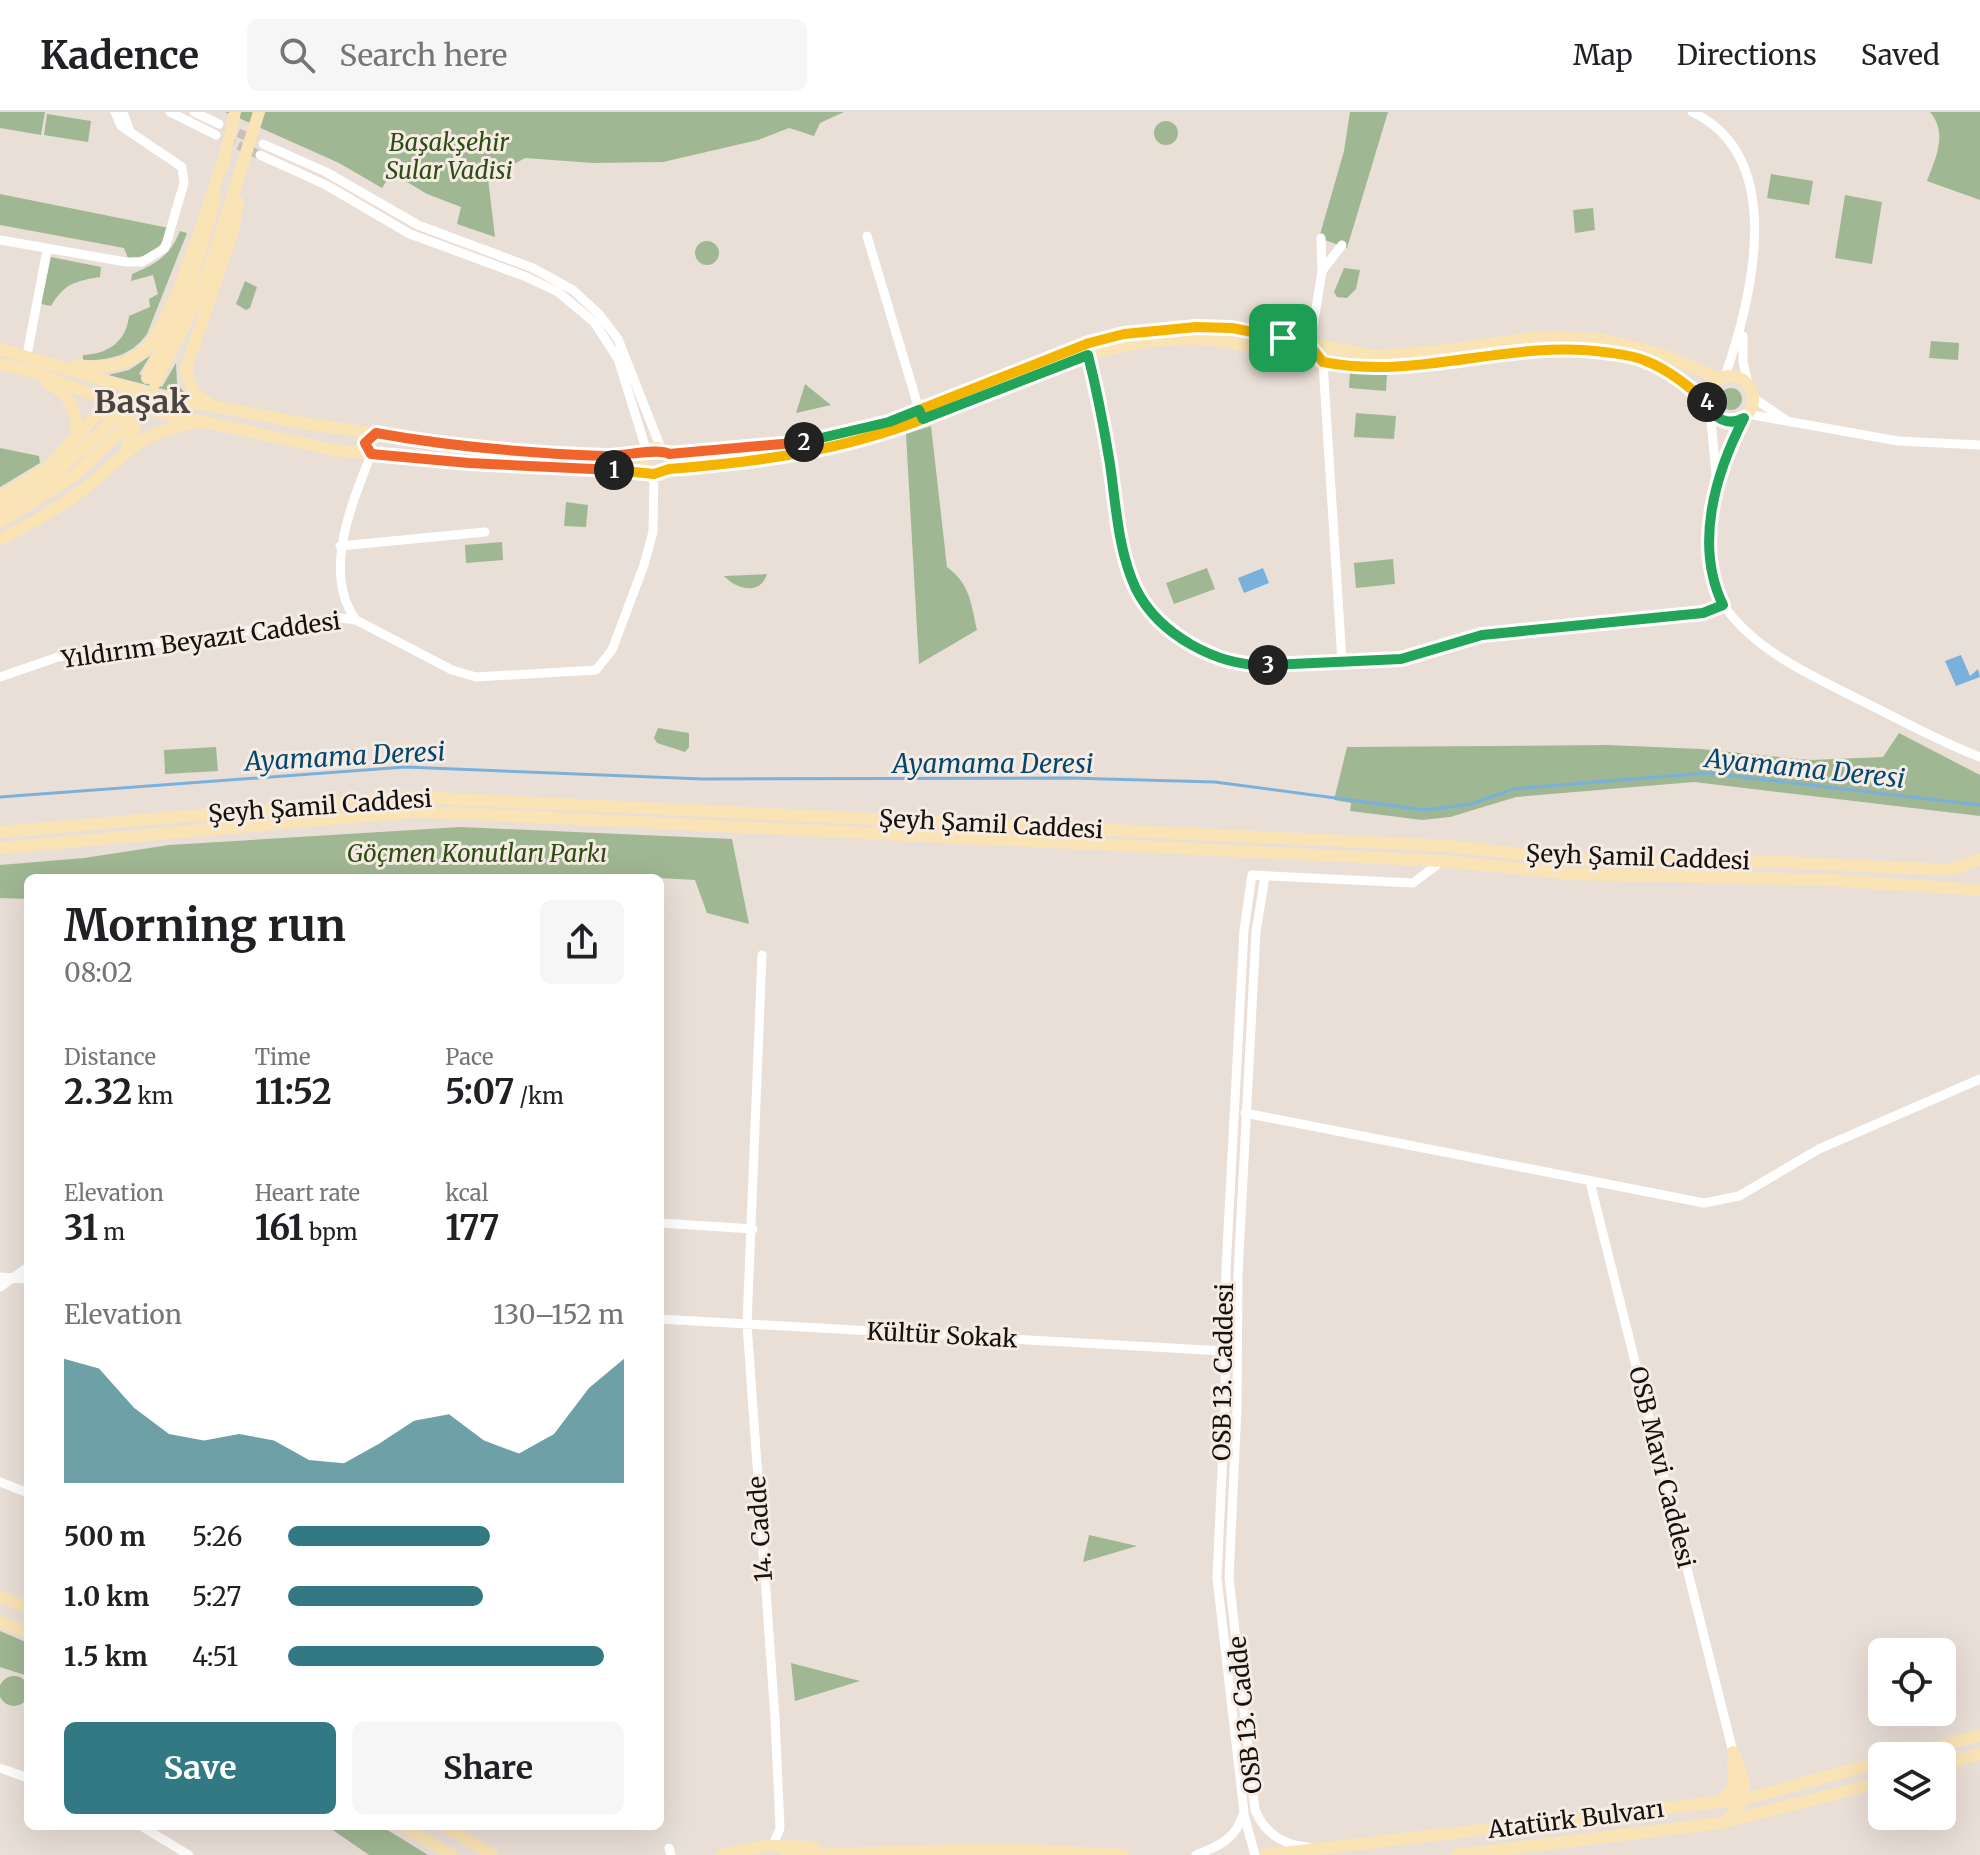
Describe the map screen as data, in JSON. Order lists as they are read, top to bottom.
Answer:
{
  "streets": {
    "main road": ["Şeyh Şamil Caddesi", "Atatürk Bulvarı"],
    "street": [
      "Yıldırım Beyazıt Caddesi",
      "Kültür Sokak",
      "OSB 13. Caddesi",
      "OSB Mavi Caddesi",
      "14. Cadde",
      "OSB 13. Cadde"
    ]
  },
  "crossings": [
    ["Kültür Sokak", "OSB 13. Caddesi"],
    ["Kültür Sokak", "14. Cadde"],
    ["OSB 13. Caddesi", "OSB 13. Cadde"],
    ["OSB 13. Cadde", "Atatürk Bulvarı"]
  ],
  "districts": ["Başak"],
  "water": ["Ayamama Deresi"],
  "parks": ["Başakşehir Sular Vadisi", "Göçmen Konutları Parkı"],
  "page": {
    "header": "Kadence",
    "search": "Search here",
    "nav": ["Map", "Directions", "Saved"],
    "pins": [
      "4",
      "2",
      "1",
      "3"
    ],
    "heading": ["Morning run", "08:02"],
    "stats": [
      ["Distance", "2.32 km"],
      ["Time", "11:52"],
      ["Pace", "5:07 /km"],
      ["Elevation", "31 m"],
      ["Heart rate", "161 bpm"],
      ["kcal", "177"]
    ],
    "chart": ["Elevation", "130–152 m"],
    "list": [
      {
        "name": "500 m",
        "note": "5:26"
      },
      {
        "name": "1.0 km",
        "note": "5:27"
      },
      {
        "name": "1.5 km",
        "note": "4:51"
      }
    ],
    "buttons": ["Save", "Share"]
  }
}
